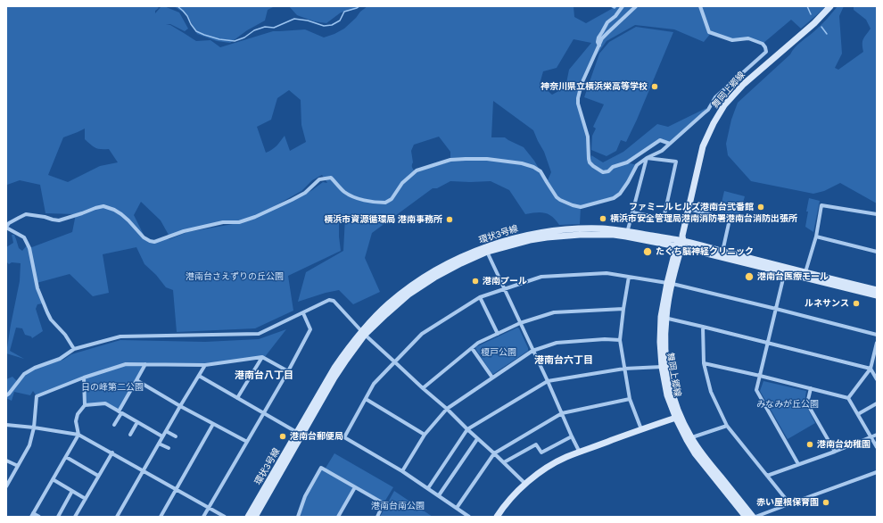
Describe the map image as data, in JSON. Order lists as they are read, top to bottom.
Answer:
{
  "streets": {
    "street": ["舞岡上郷線", "環状3号線"]
  },
  "crossings": [
    ["舞岡上郷線", "環状3号線"]
  ],
  "districts": ["港南台六丁目", "港南台八丁目"],
  "parks": [
    "港南台さえずりの丘公園",
    "榎戸公園",
    "日の峰第二公園",
    "みなみが丘公園",
    "港南台南公園"
  ],
  "places": [
    "神奈川県立横浜栄高等学校",
    "ファミールヒルズ港南台弐番館",
    "横浜市安全管理局港南消防署港南台消防出張所",
    "横浜市資源循環局 港南事務所",
    "たぐち脳神経クリニック",
    "港南台医療モール",
    "港南プール",
    "ルネサンス",
    "港南台郵便局",
    "港南台幼稚園",
    "赤い屋根保育園"
  ]
}
